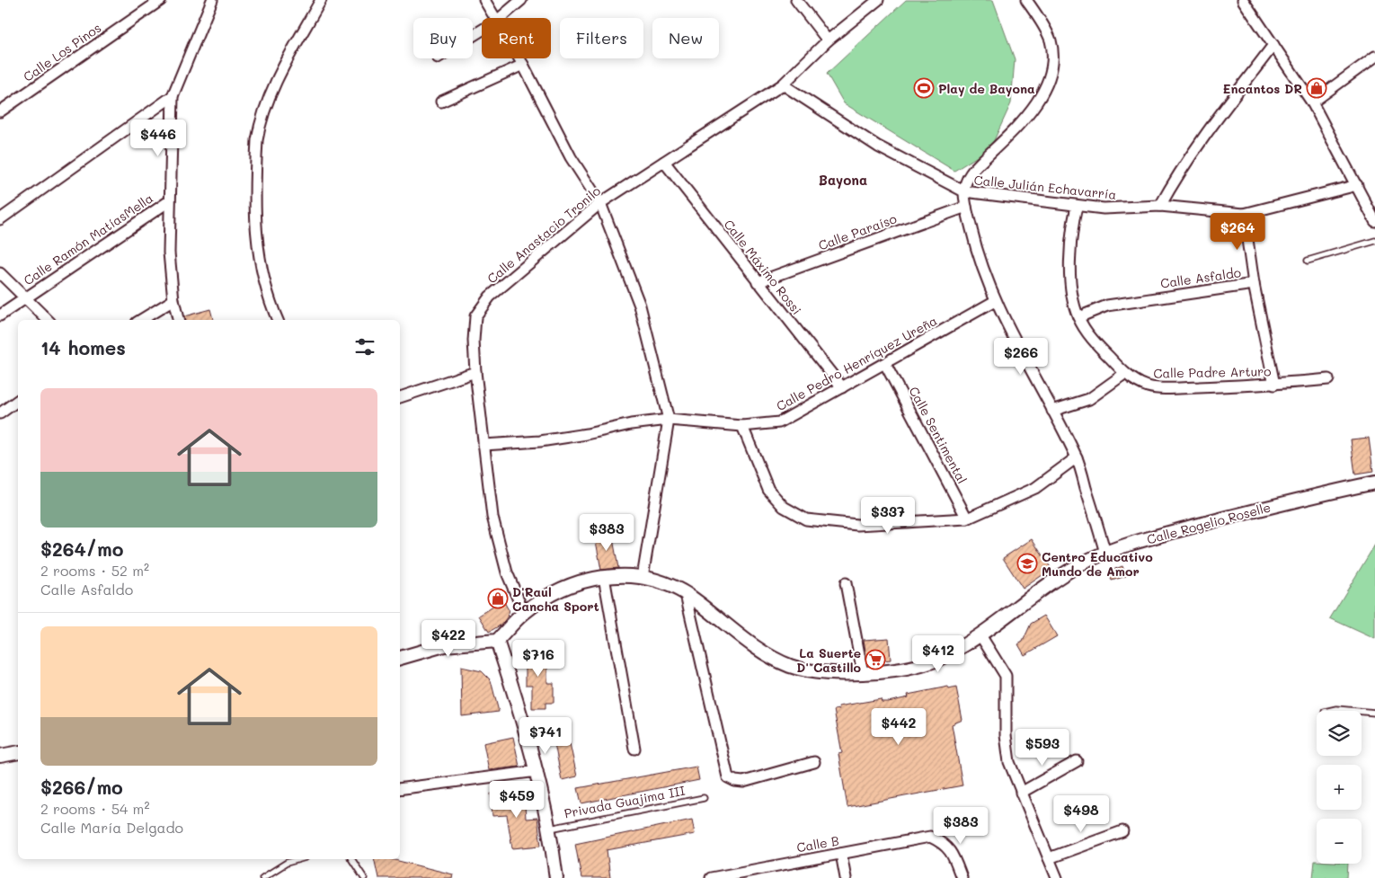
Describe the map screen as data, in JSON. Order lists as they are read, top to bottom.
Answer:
{
  "streets": {
    "street": [
      "Calle Los Pinos",
      "Calle Julián Echavarría",
      "Calle Paraíso",
      "Calle Anastacio Tronilo",
      "Calle Ramón MatíasMella",
      "Calle Máximo Rossi",
      "Calle Asfaldo",
      "Calle Pedro Henríquez Ureña",
      "Calle Padre Arturo",
      "Calle Sentimental",
      "Calle Rogelio Roselle",
      "Calle B"
    ],
    "lane": ["Privada Guajima III"]
  },
  "crossings": [
    ["Calle Julián Echavarría", "Calle Anastacio Tronilo"],
    ["Calle Julián Echavarría", "Calle Padre Arturo"],
    ["Calle Paraíso", "Calle Máximo Rossi"],
    ["Calle Anastacio Tronilo", "Calle Máximo Rossi"],
    ["Calle Anastacio Tronilo", "Calle Pedro Henríquez Ureña"],
    ["Calle Anastacio Tronilo", "Calle Rogelio Roselle"],
    ["Calle Máximo Rossi", "Calle Pedro Henríquez Ureña"],
    ["Calle Asfaldo", "Calle Padre Arturo"],
    ["Calle Pedro Henríquez Ureña", "Calle Sentimental"]
  ],
  "districts": ["Bayona"],
  "places": {
    "sports": ["Play de Bayona"],
    "shop": ["Encantos DR", "D'Raul Cancha Sport"],
    "school or university": ["Centro Educativo Mundo de Amor"],
    "supermarket": ["La Suerte D' Castillo"]
  },
  "page": {
    "chip": [
      "Buy",
      "Rent",
      "Filters",
      "New"
    ],
    "price": [
      "$446",
      "$264",
      "$266",
      "$337",
      "$383",
      "$422",
      "$412",
      "$716",
      "$442",
      "$741",
      "$593",
      "$459",
      "$498",
      "$383"
    ],
    "heading": "14 homes",
    "list": [
      {
        "name": "$264/mo",
        "note": "2 rooms · 52 m² · Calle Asfaldo"
      },
      {
        "name": "$266/mo",
        "note": "2 rooms · 54 m² · Calle María Delgado"
      }
    ],
    "map_buttons": ["+", "−"]
  }
}
